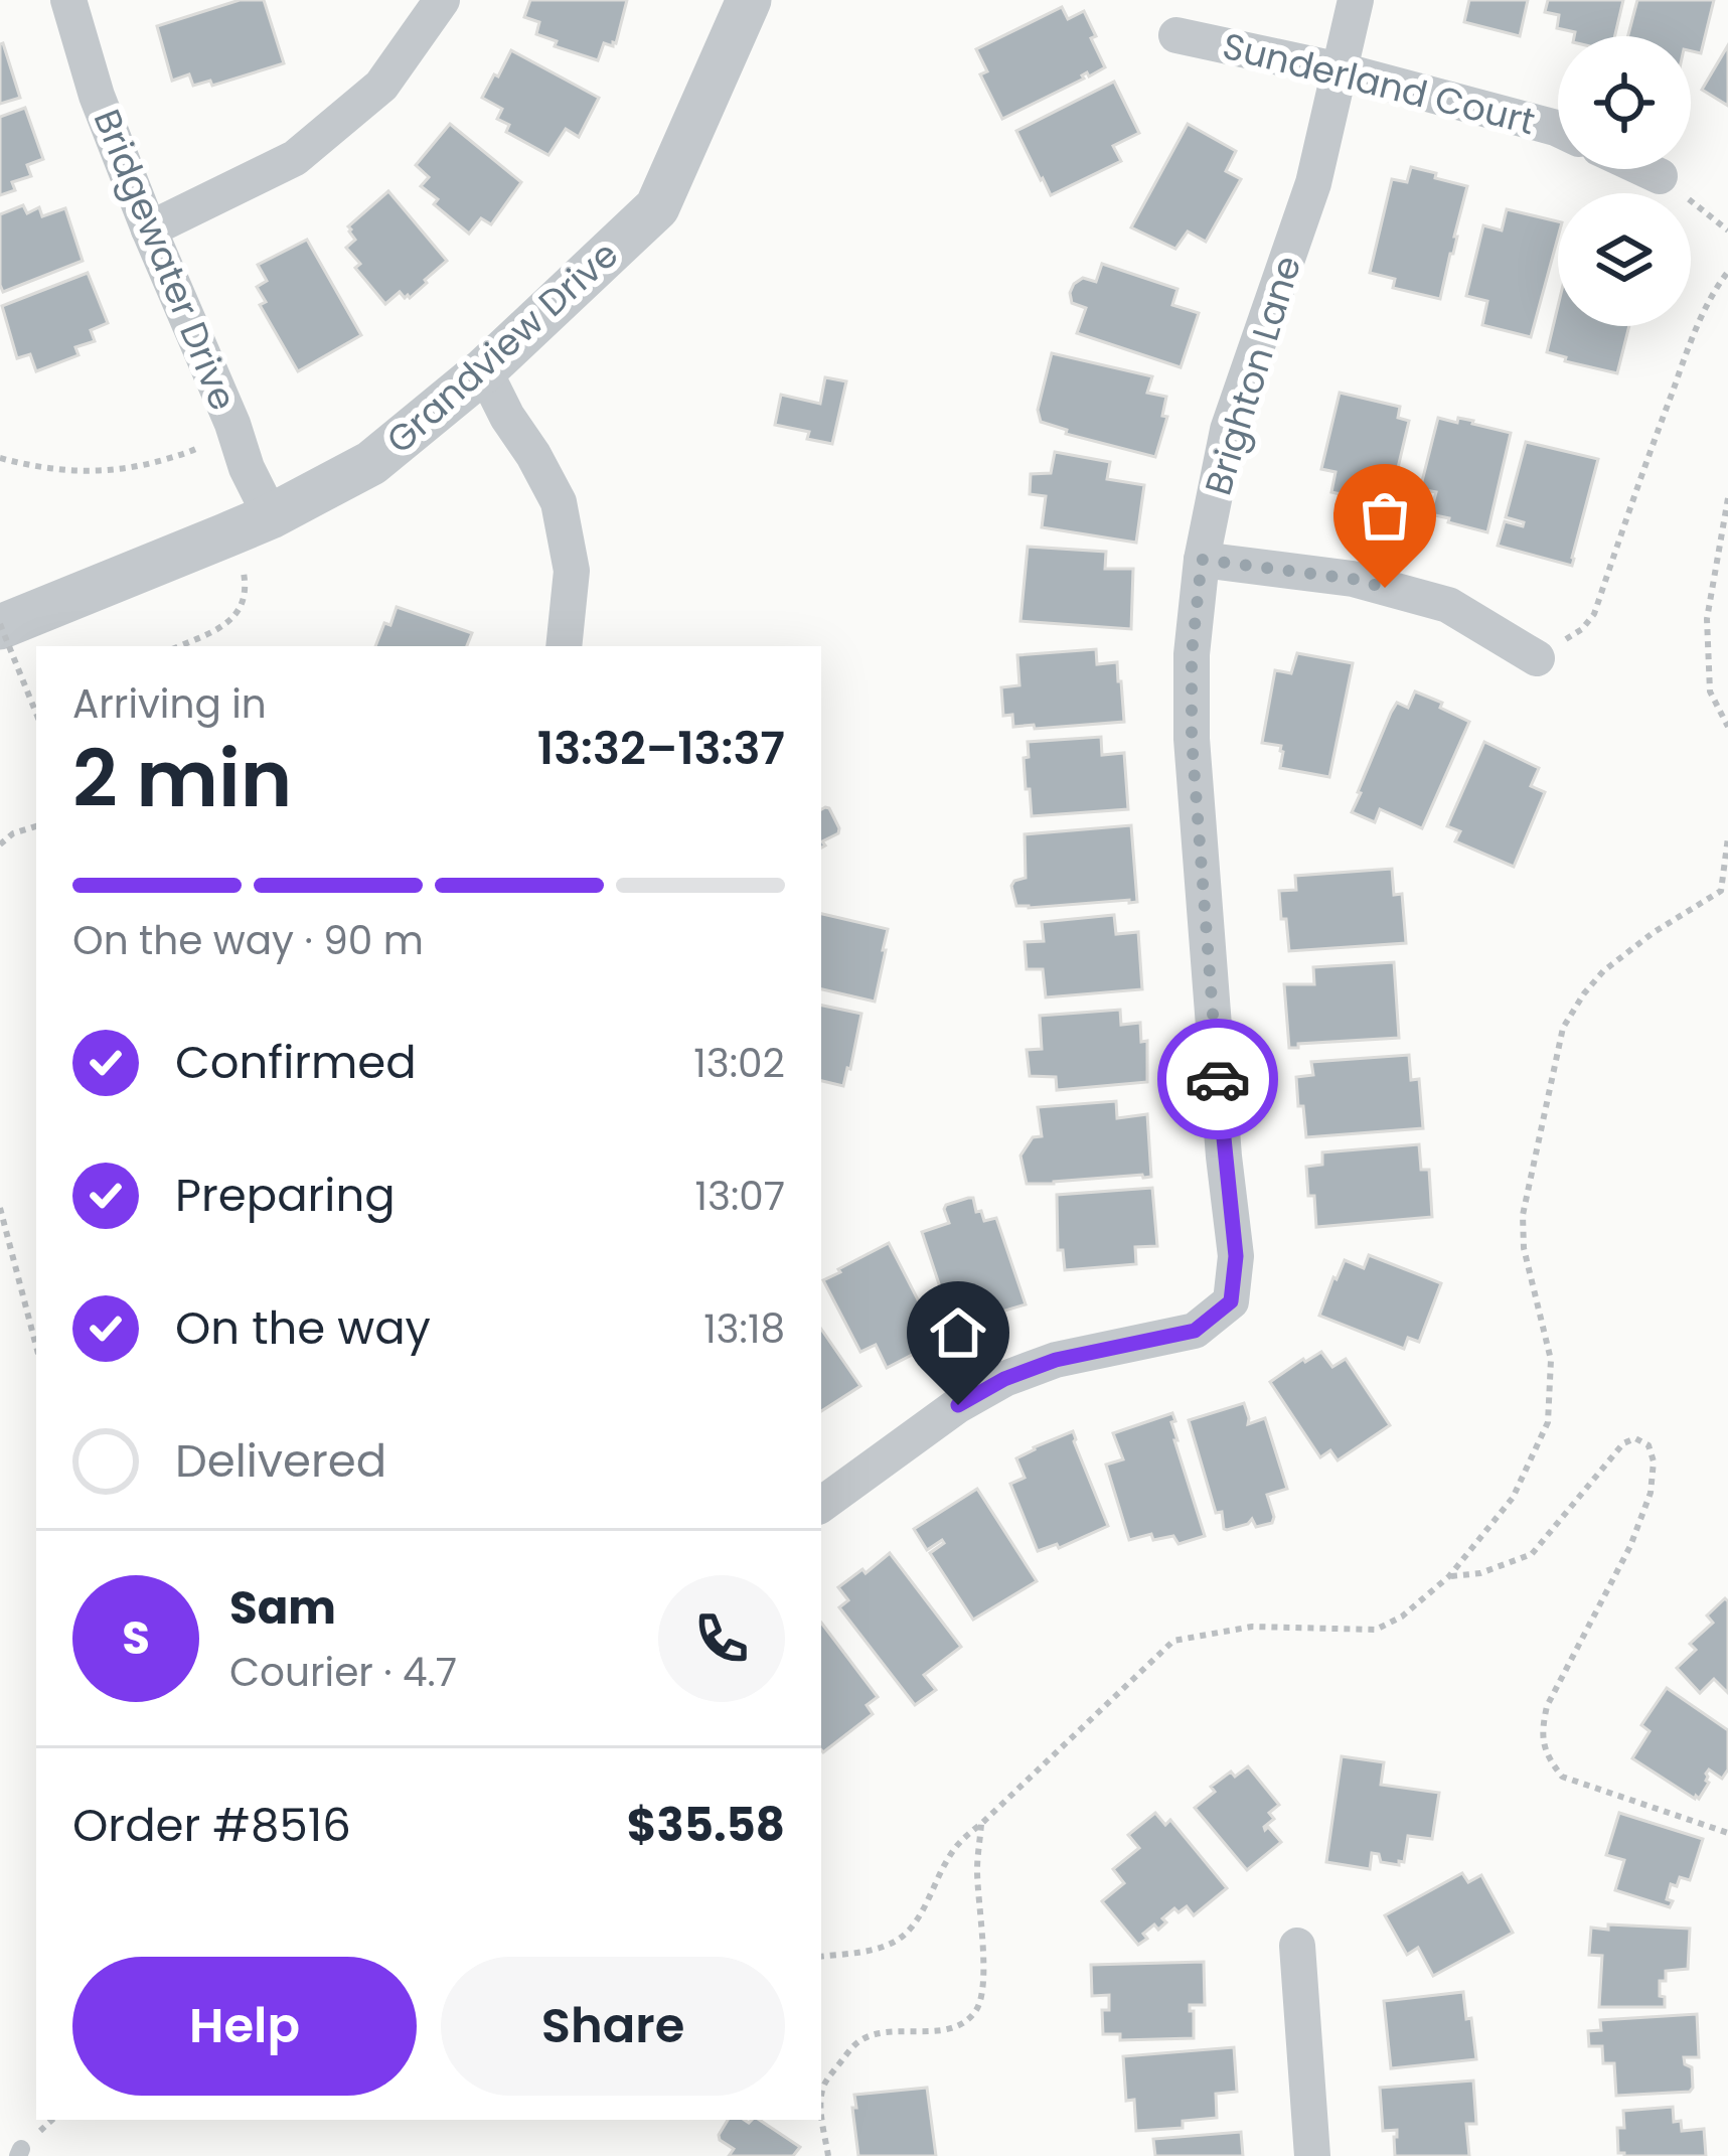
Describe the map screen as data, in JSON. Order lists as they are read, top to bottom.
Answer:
{
  "streets": {
    "street": [
      "Sunderland Court",
      "Bridgewater Drive",
      "Grandview Drive",
      "Brighton Lane"
    ]
  },
  "crossings": [
    ["Sunderland Court", "Brighton Lane"],
    ["Bridgewater Drive", "Grandview Drive"]
  ],
  "page": {
    "heading": ["2 min", "Arriving in", "13:32–13:37"],
    "panel": [
      "Sam",
      "Courier · 4.7",
      "Order #8516",
      "$35.58"
    ],
    "bar": "On the way · 90 m",
    "list": [
      ["Confirmed", "13:02"],
      ["Preparing", "13:07"],
      ["On the way", "13:18"],
      "Delivered"
    ],
    "round": "S",
    "buttons": ["Help", "Share"]
  }
}
